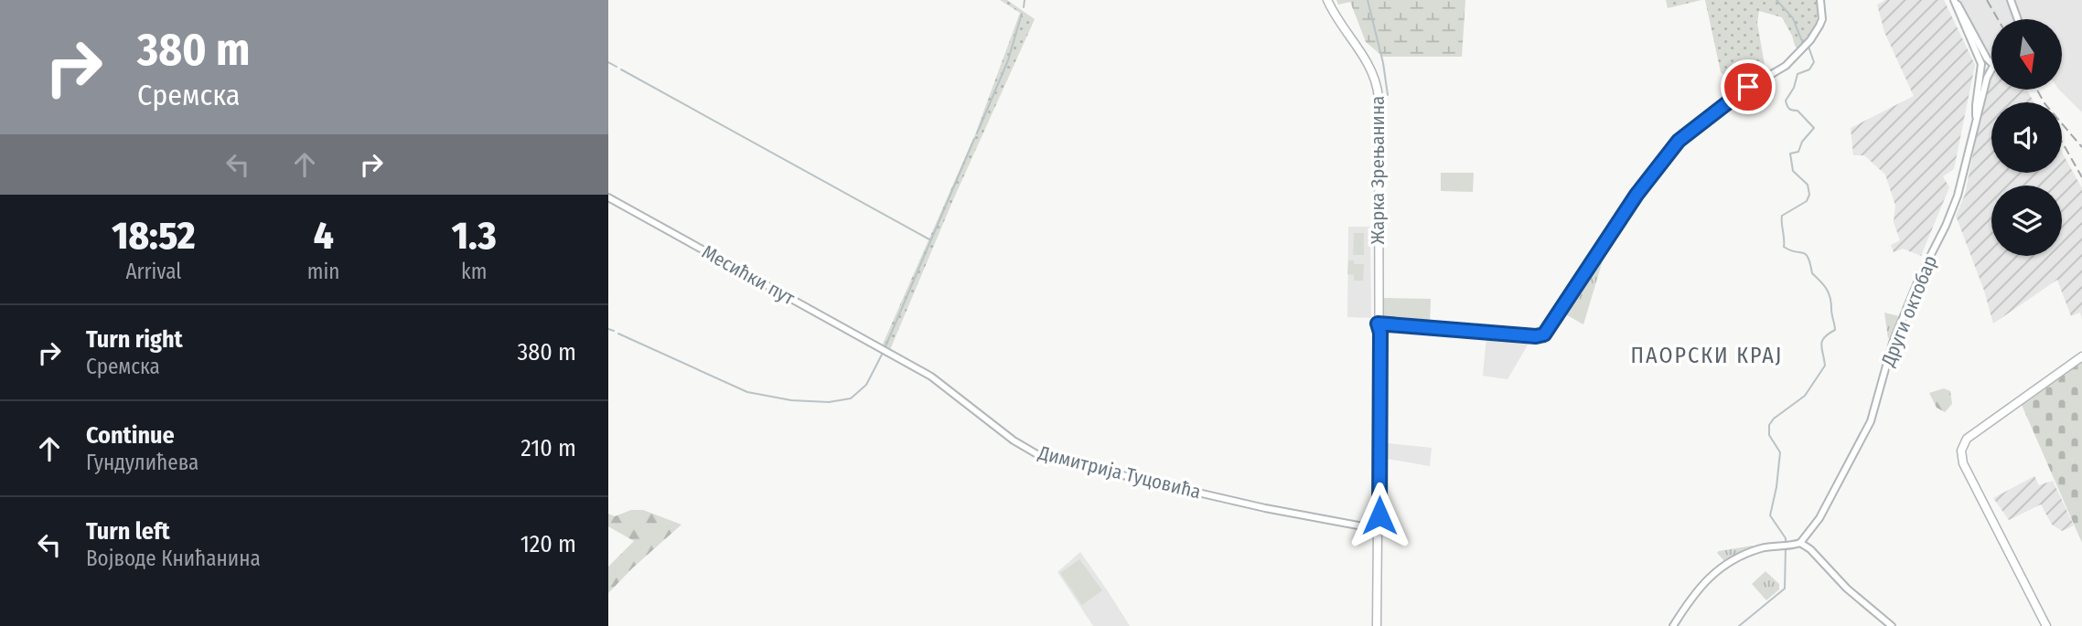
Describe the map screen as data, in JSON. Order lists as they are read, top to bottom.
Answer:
{
  "streets": {
    "main road": ["Жарка Зрењанина"],
    "street": ["Месићки пут", "Други октобар", "Димитрија Туцовића"]
  },
  "crossings": [
    ["Жарка Зрењанина", "Димитрија Туцовића"],
    ["Месићки пут", "Димитрија Туцовића"]
  ],
  "districts": ["ПАОРСКИ КРАЈ"],
  "north": "bottom",
  "page": {
    "turn": ["380 m", "Сремска"],
    "eta": [
      "18:52",
      "Arrival",
      "4",
      "min",
      "1.3",
      "km"
    ],
    "list": [
      {
        "name": "Turn right",
        "note": "Сремска",
        "value": "380 m"
      },
      {
        "name": "Continue",
        "note": "Гундулићева",
        "value": "210 m"
      },
      {
        "name": "Turn left",
        "note": "Војводе Книћанина",
        "value": "120 m"
      }
    ]
  }
}
